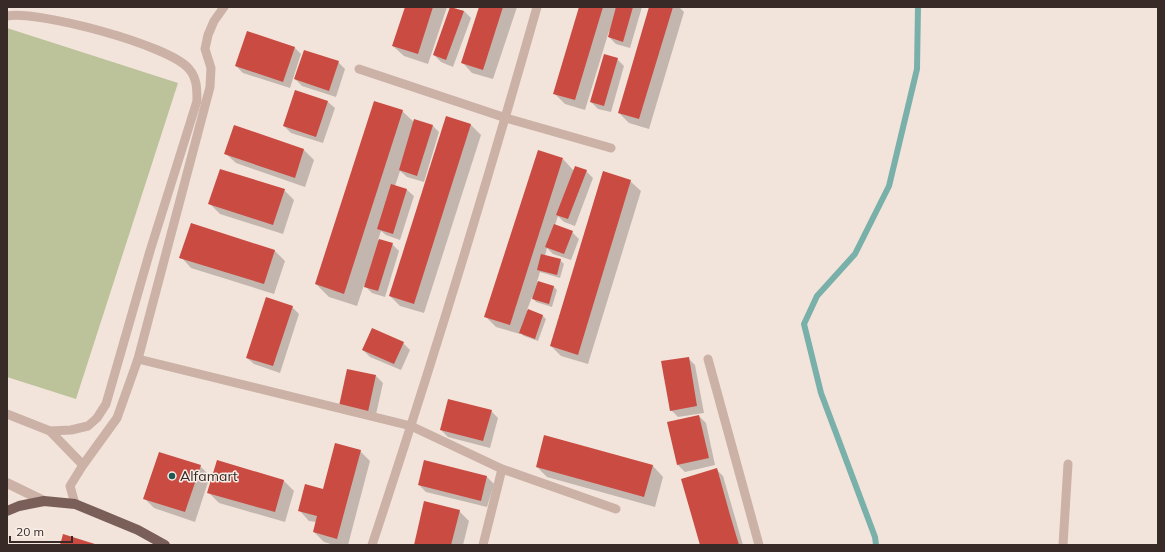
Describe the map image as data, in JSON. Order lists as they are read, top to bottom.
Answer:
{
  "places": ["Alfamart"],
  "scale_bar": "20 m"
}
